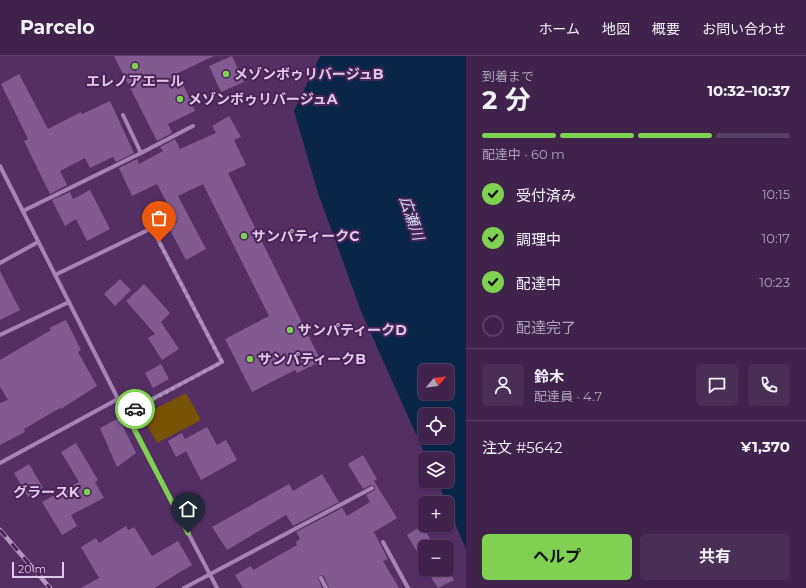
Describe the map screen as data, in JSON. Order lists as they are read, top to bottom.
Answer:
{
  "water": ["広瀬川"],
  "places": [
    "エレノアエール",
    "メゾンボゥリバージュB",
    "メゾンボゥリバージュA",
    "サンパティークC",
    "サンパティークD",
    "サンパティークB",
    "グラースK"
  ],
  "scale_bar": "20 m",
  "north": "top right",
  "page": {
    "header": "Parcelo",
    "nav": [
      "ホーム",
      "地図",
      "概要",
      "お問い合わせ"
    ],
    "heading": ["2 分", "到着まで", "10:32–10:37"],
    "panel": [
      "鈴木",
      "配達員 · 4.7",
      "注文 #5642",
      "¥1,370"
    ],
    "bar": "配達中 · 60 m",
    "list": [
      ["受付済み", "10:15"],
      ["調理中", "10:17"],
      ["配達中", "10:23"],
      "配達完了"
    ],
    "map_buttons": ["+", "−"],
    "buttons": ["ヘルプ", "共有"],
    "scale": "20 m"
  }
}
